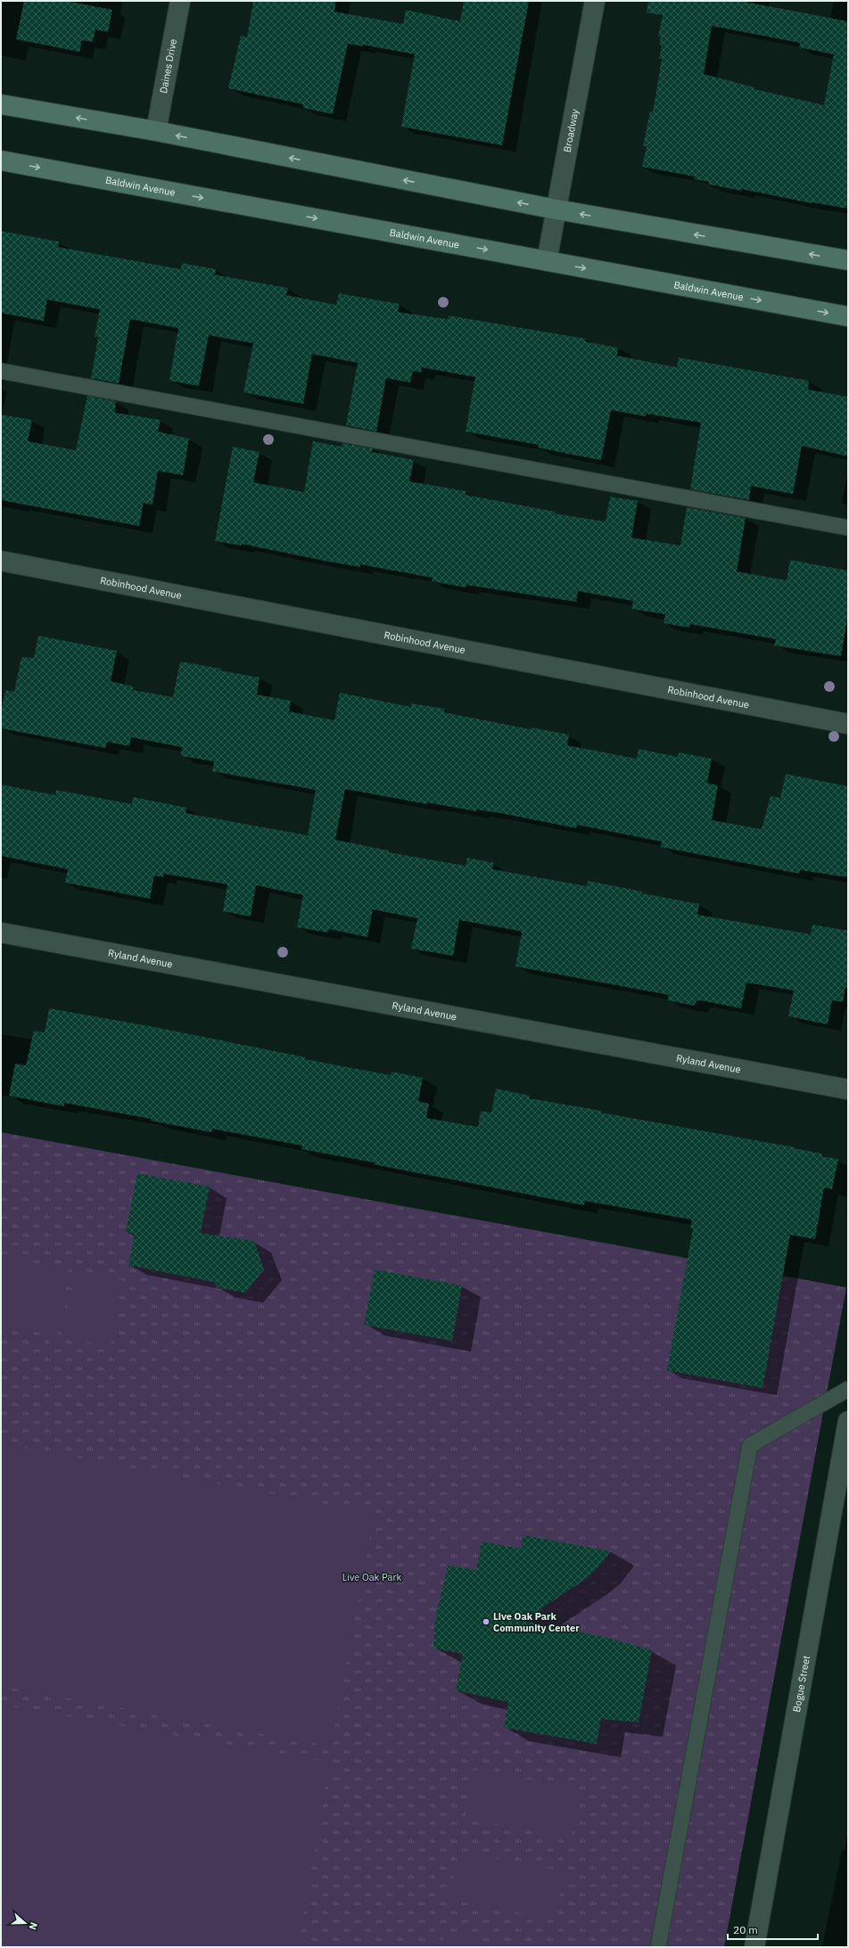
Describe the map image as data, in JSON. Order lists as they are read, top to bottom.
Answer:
{
  "streets": {
    "main road": ["Baldwin Avenue"],
    "street": [
      "Daines Drive",
      "Broadway",
      "Robinhood Avenue",
      "Ryland Avenue",
      "Bogue Street"
    ]
  },
  "crossings": [
    ["Broadway", "Baldwin Avenue"]
  ],
  "parks": ["Live Oak Park"],
  "places": ["Live Oak Park Community Center"],
  "scale_bar": "20 m",
  "north": "right"
}
